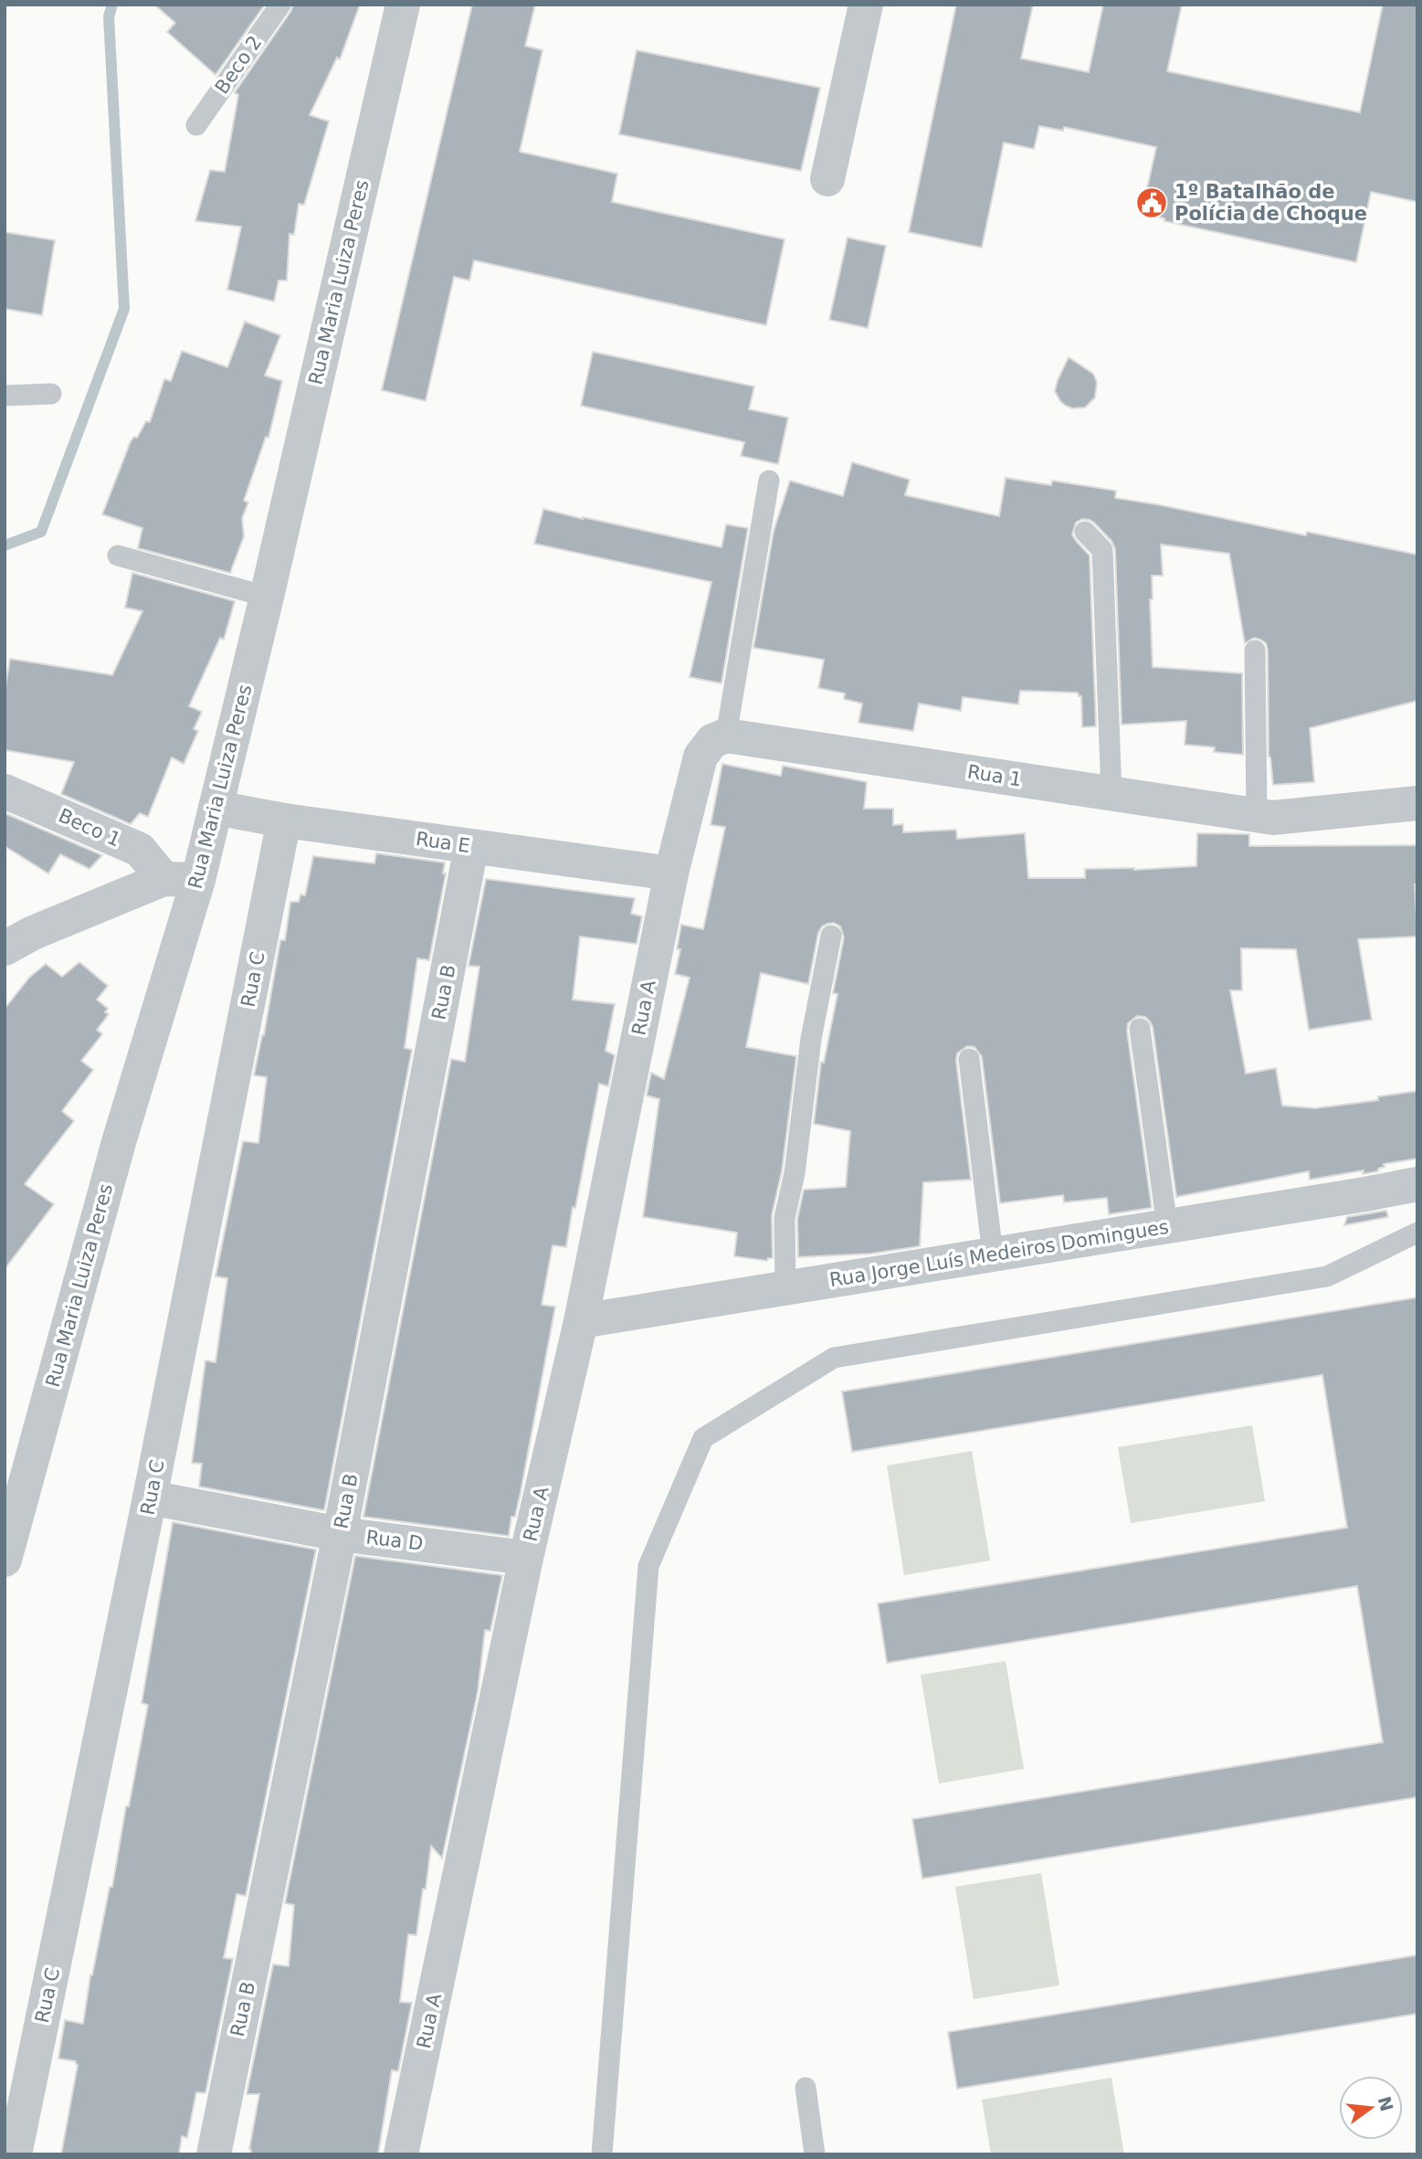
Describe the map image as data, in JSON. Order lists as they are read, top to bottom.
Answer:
{
  "streets": {
    "street": [
      "Rua Maria Luiza Peres",
      "Rua 1",
      "Beco 1",
      "Rua E",
      "Rua C",
      "Rua B",
      "Rua A",
      "Rua Jorge Luís Medeiros Domingues",
      "Rua D"
    ],
    "lane": ["Beco 2"]
  },
  "crossings": [
    ["Rua Maria Luiza Peres", "Rua E"],
    ["Rua E", "Rua C"],
    ["Rua E", "Rua B"],
    ["Rua E", "Rua A"],
    ["Rua C", "Rua D"],
    ["Rua B", "Rua D"],
    ["Rua A", "Rua Jorge Luís Medeiros Domingues"],
    ["Rua A", "Rua D"]
  ],
  "places": {
    "public building": ["1º Batalhão de Polícia de Choque"]
  },
  "north": "right"
}
